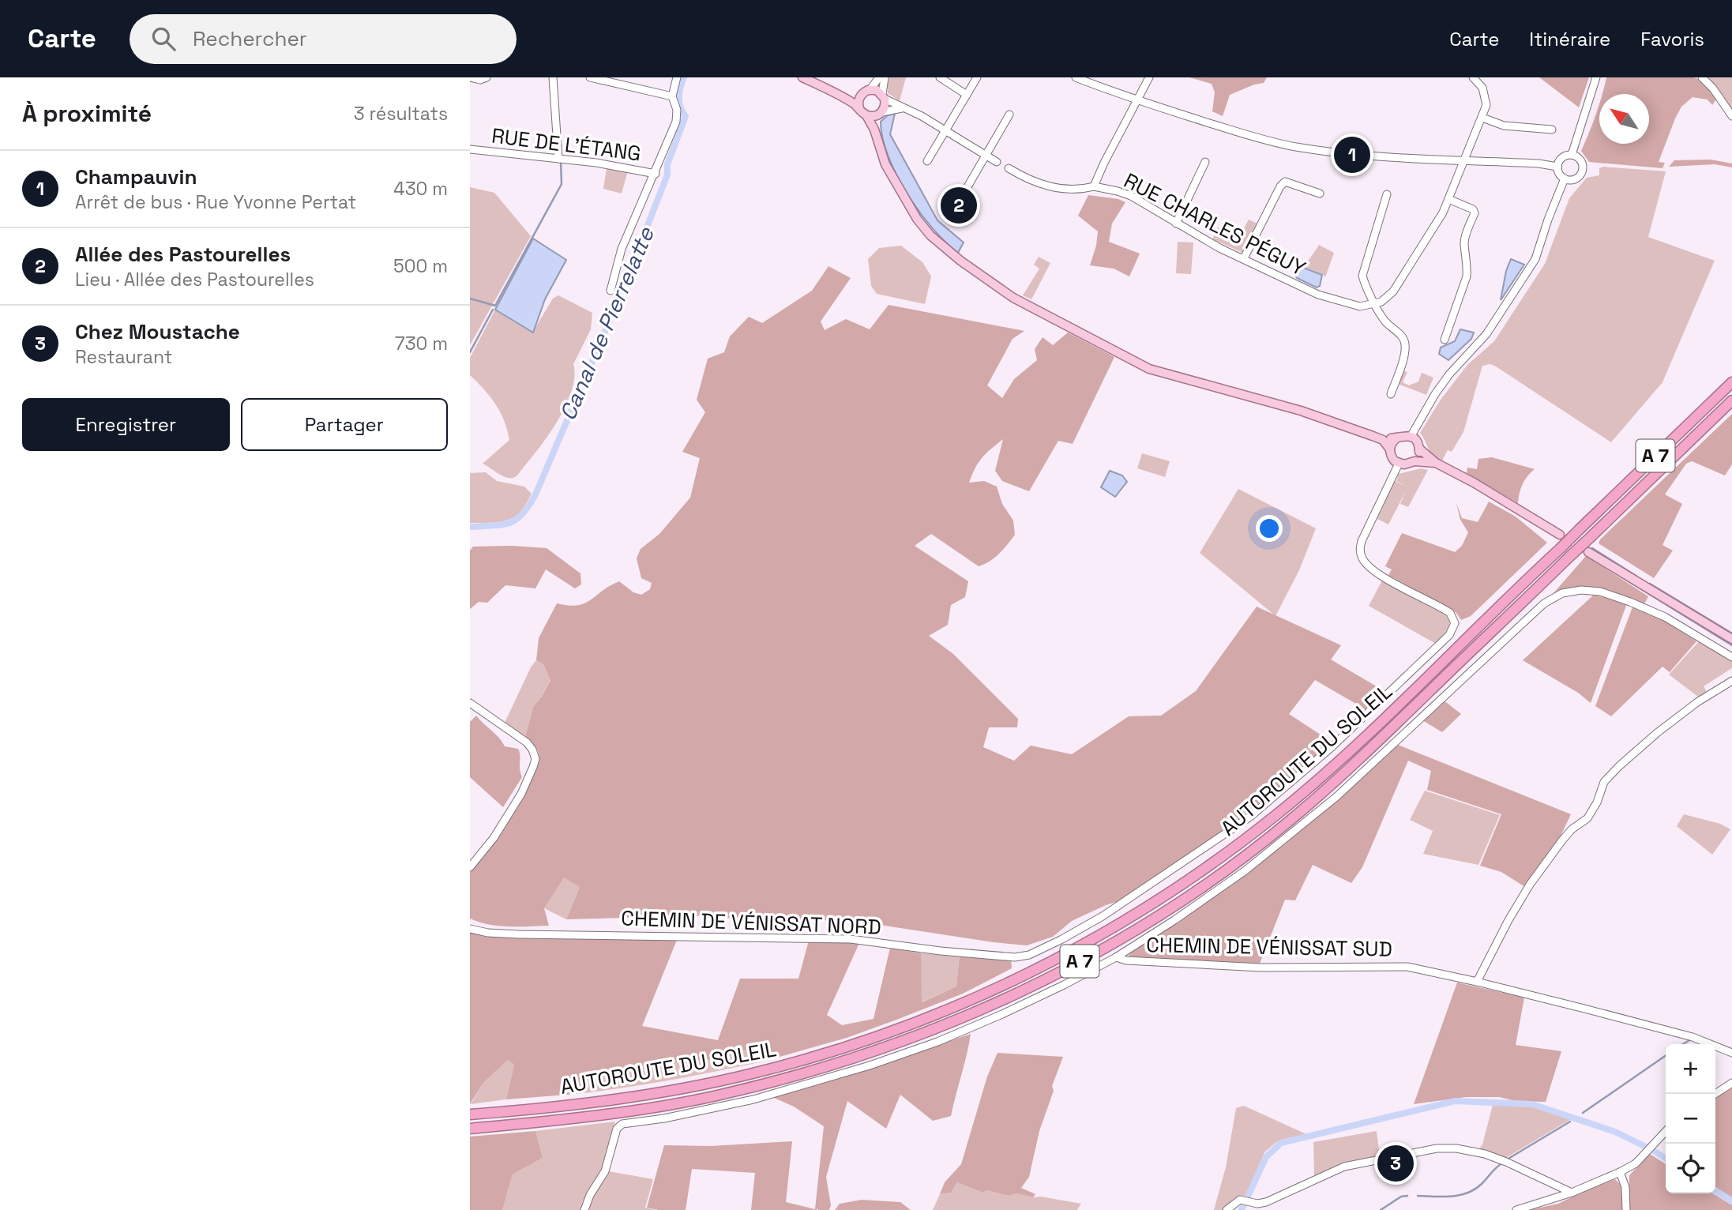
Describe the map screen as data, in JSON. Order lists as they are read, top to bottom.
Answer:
{
  "streets": {
    "highway": ["A 7", "AUTOROUTE DU SOLEIL"],
    "street": [
      "RUE DE L'ÉTANG",
      "RUE CHARLES PÉGUY",
      "CHEMIN DE VÉNISSAT NORD",
      "CHEMIN DE VÉNISSAT SUD"
    ]
  },
  "water": ["Canal de Pierrelatte"],
  "north": "top left",
  "page": {
    "header": "Carte",
    "search": "Rechercher",
    "nav": ["Carte", "Itinéraire", "Favoris"],
    "heading": ["À proximité", "3 résultats"],
    "pins": ["1", "2", "3"],
    "list": [
      {
        "mark": "1",
        "name": "Champauvin",
        "note": "Arrêt de bus · Rue Yvonne Pertat",
        "value": "430 m"
      },
      {
        "mark": "2",
        "name": "Allée des Pastourelles",
        "note": "Lieu · Allée des Pastourelles",
        "value": "500 m"
      },
      {
        "mark": "3",
        "name": "Chez Moustache",
        "note": "Restaurant",
        "value": "730 m"
      }
    ],
    "buttons": ["Enregistrer", "Partager"],
    "map_buttons": ["+", "−"]
  }
}
